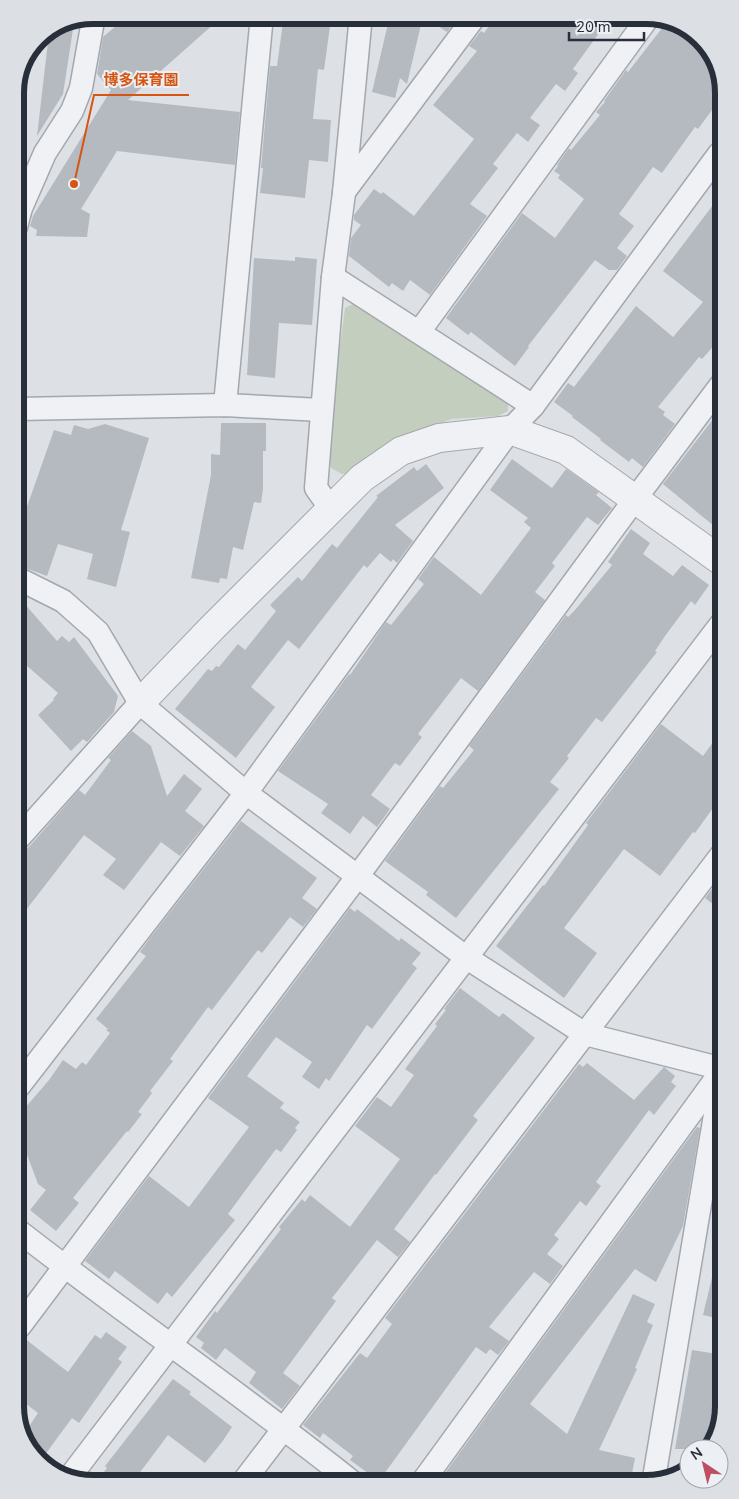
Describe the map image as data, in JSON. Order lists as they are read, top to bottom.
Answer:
{
  "places": ["博多保育園"],
  "scale_bar": "20 m",
  "north": "top left"
}
